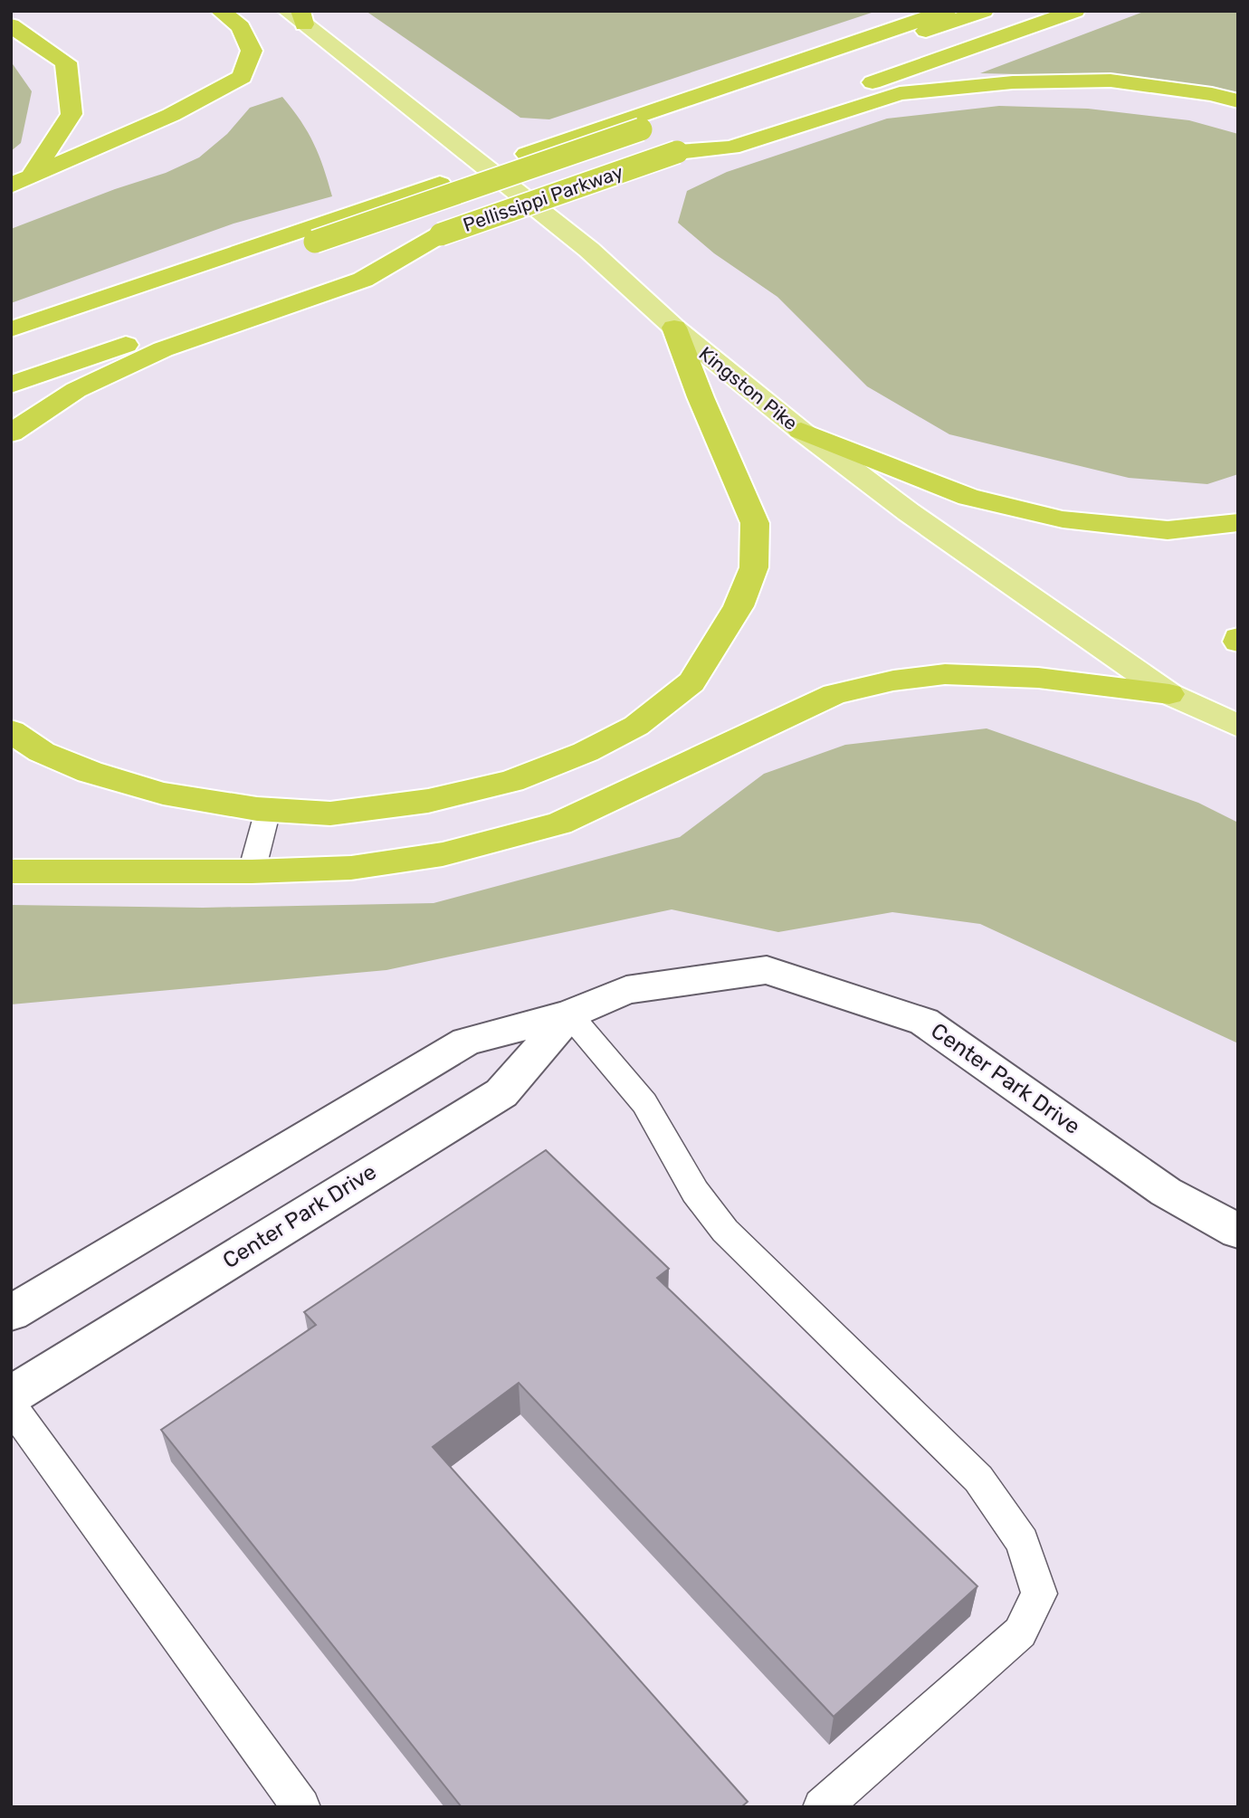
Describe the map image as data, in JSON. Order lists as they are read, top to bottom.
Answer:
{
  "streets": {
    "highway": ["Pellissippi Parkway"],
    "main road": ["Kingston Pike"],
    "street": ["Center Park Drive"]
  }
}
